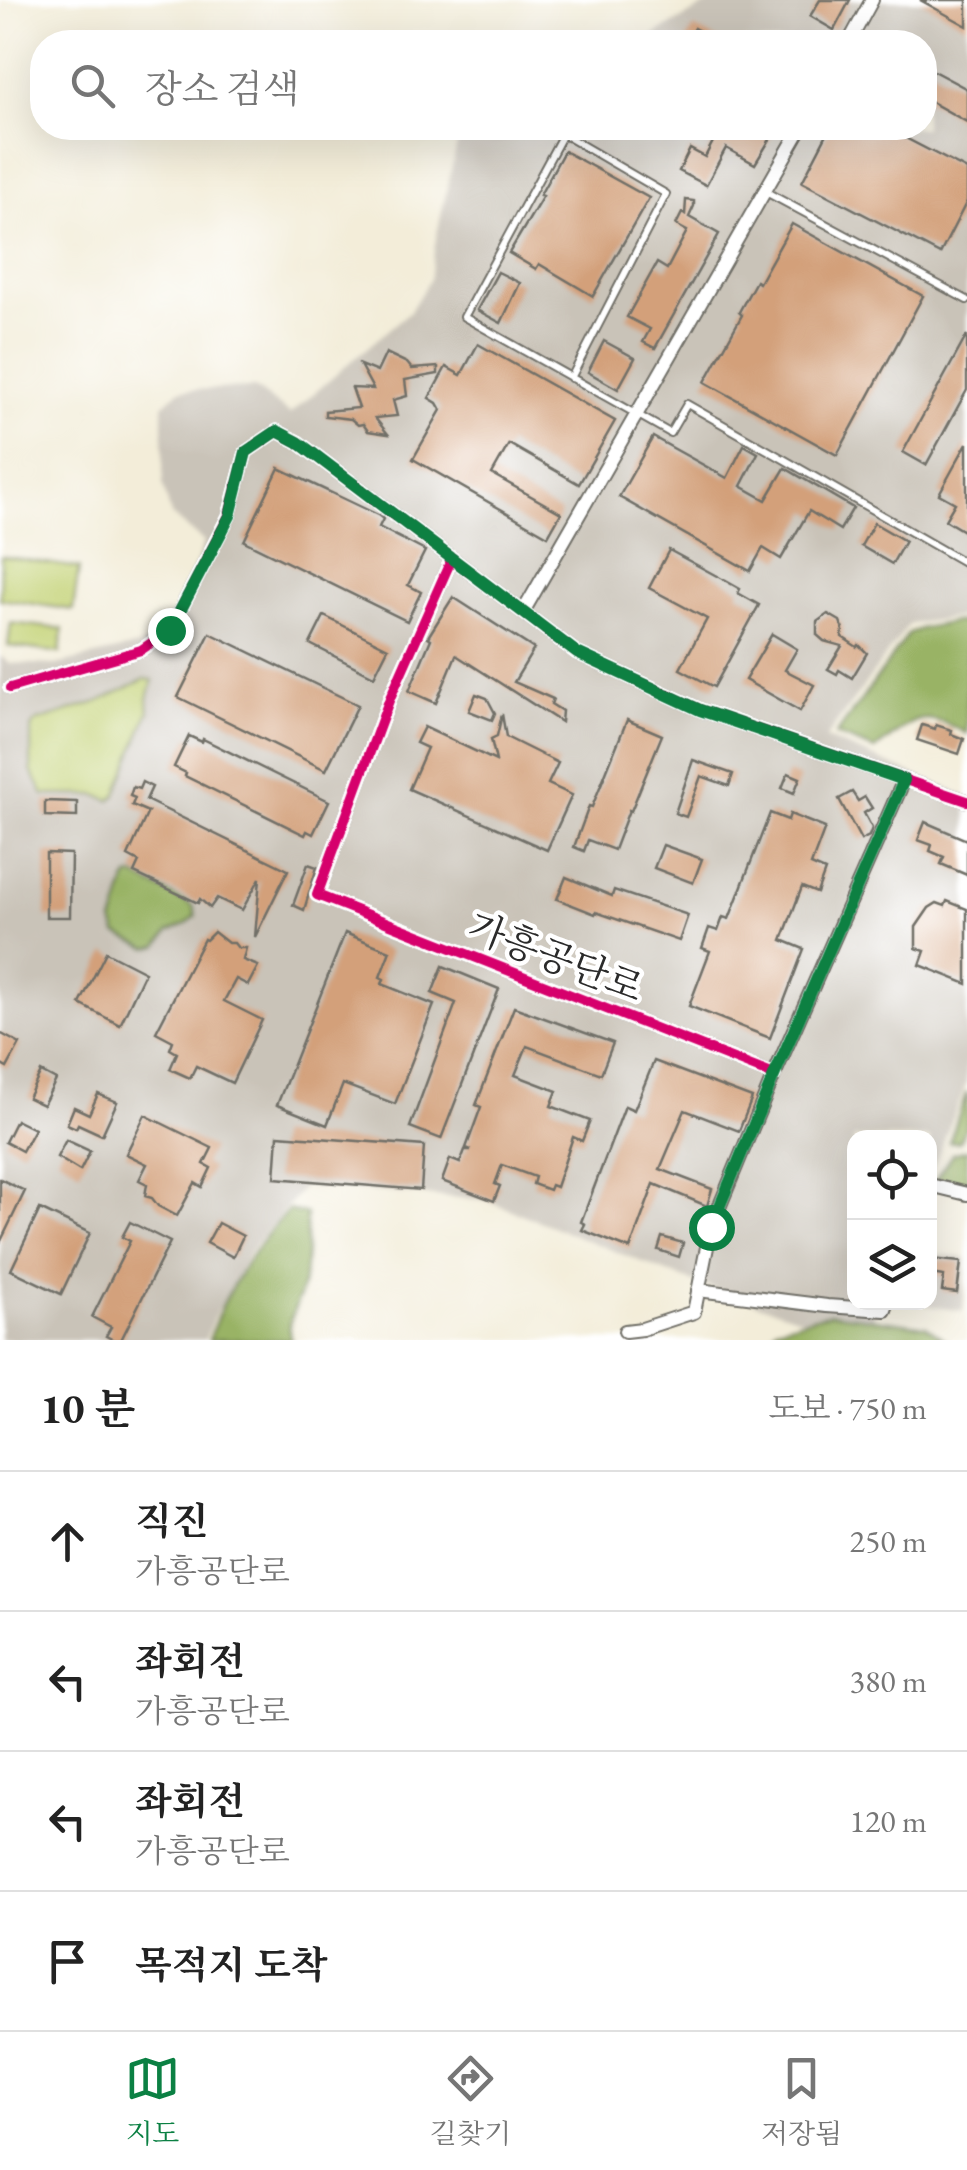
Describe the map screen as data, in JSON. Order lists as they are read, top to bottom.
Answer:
{
  "streets": {
    "street": ["가흥공단로"]
  },
  "page": {
    "search": "장소 검색",
    "heading": ["10 분", "도보 · 750 m"],
    "list": [
      ["직진", "가흥공단로", "250 m"],
      ["좌회전", "가흥공단로", "380 m"],
      ["좌회전", "가흥공단로", "120 m"],
      "목적지 도착"
    ],
    "nav": ["지도", "길찾기", "저장됨"]
  }
}
